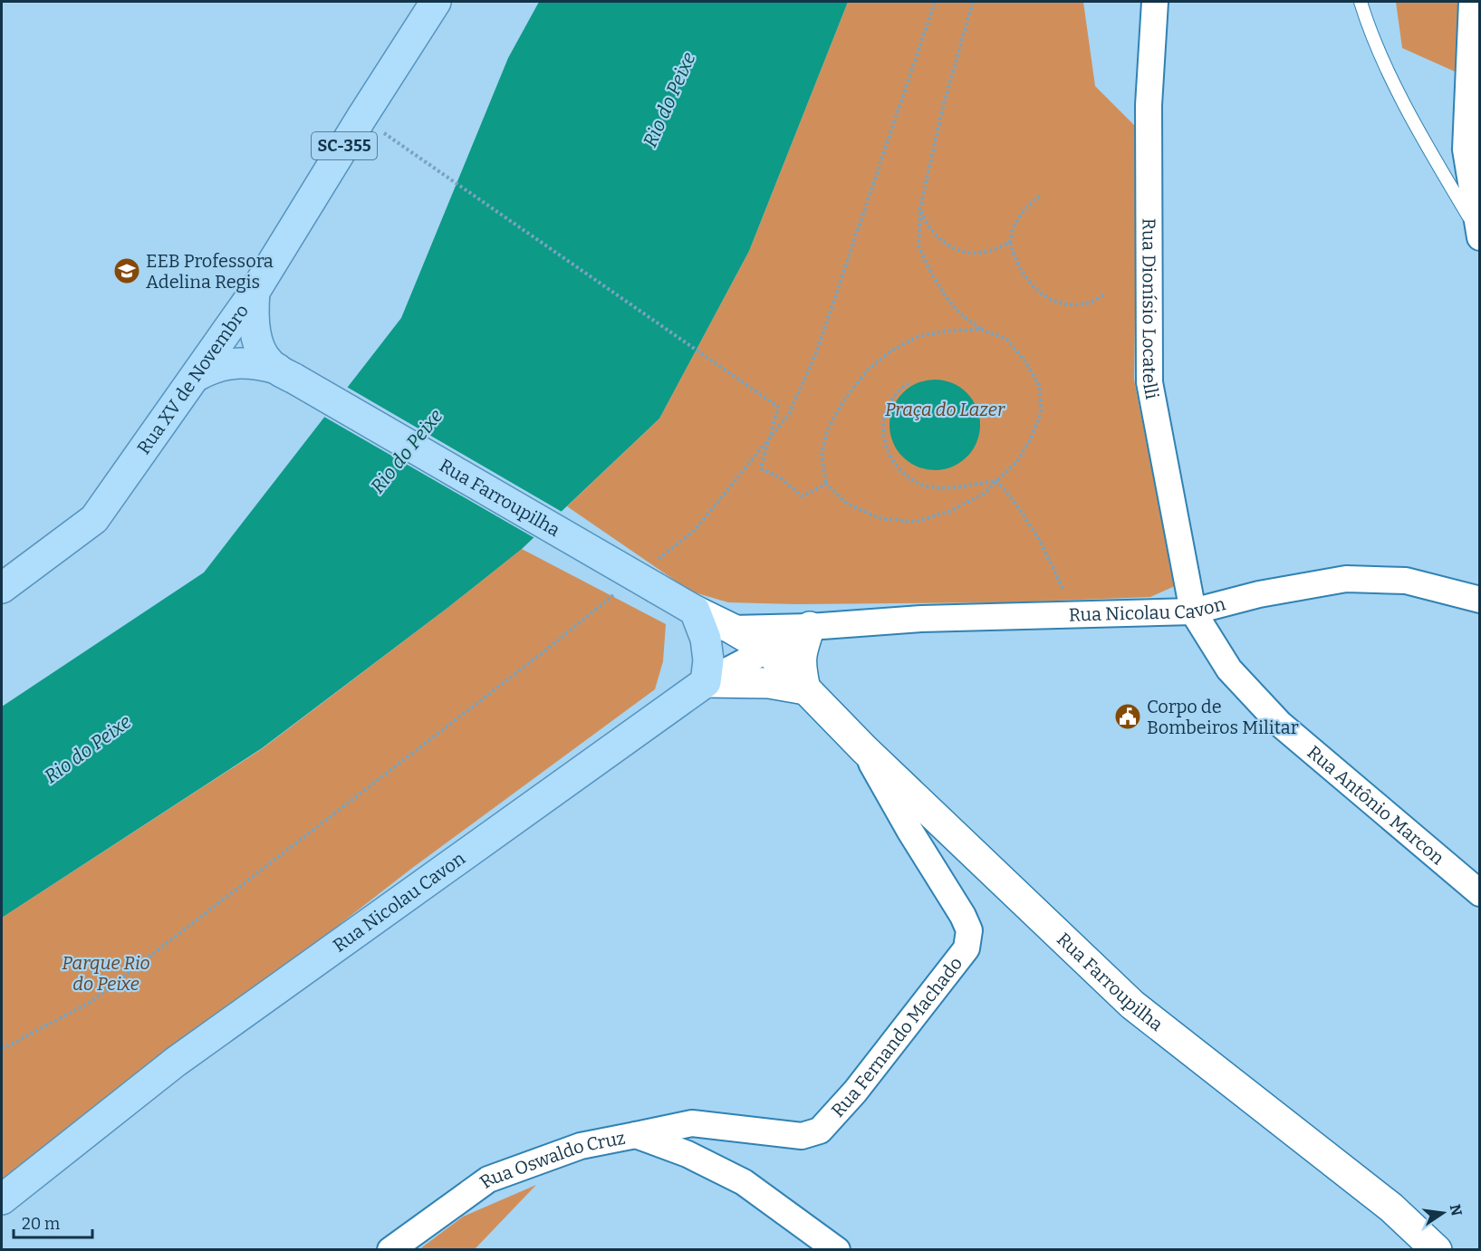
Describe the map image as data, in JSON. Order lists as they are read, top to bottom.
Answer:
{
  "streets": {
    "main road": [
      "SC-355",
      "Rua XV de Novembro",
      "Rua Farroupilha",
      "Rua Nicolau Cavon"
    ],
    "street": [
      "Rua Dionísio Locatelli",
      "Rua Antônio Marcon",
      "Rua Fernando Machado",
      "Rua Oswaldo Cruz"
    ]
  },
  "crossings": [
    ["Rua Dionísio Locatelli", "Rua Nicolau Cavon"],
    ["Rua Dionísio Locatelli", "Rua Antônio Marcon"],
    ["Rua XV de Novembro", "Rua Farroupilha"],
    ["Rua Farroupilha", "Rua Nicolau Cavon"],
    ["Rua Farroupilha", "Rua Fernando Machado"],
    ["Rua Nicolau Cavon", "Rua Antônio Marcon"],
    ["Rua Fernando Machado", "Rua Oswaldo Cruz"]
  ],
  "water": ["Rio do Peixe"],
  "parks": ["Praça do Lazer", "Parque Rio do Peixe"],
  "places": {
    "school or university": ["EEB Professora Adelina Regis"],
    "public building": ["Corpo de Bombeiros Militar"]
  },
  "scale_bar": "20 m",
  "north": "right"
}
